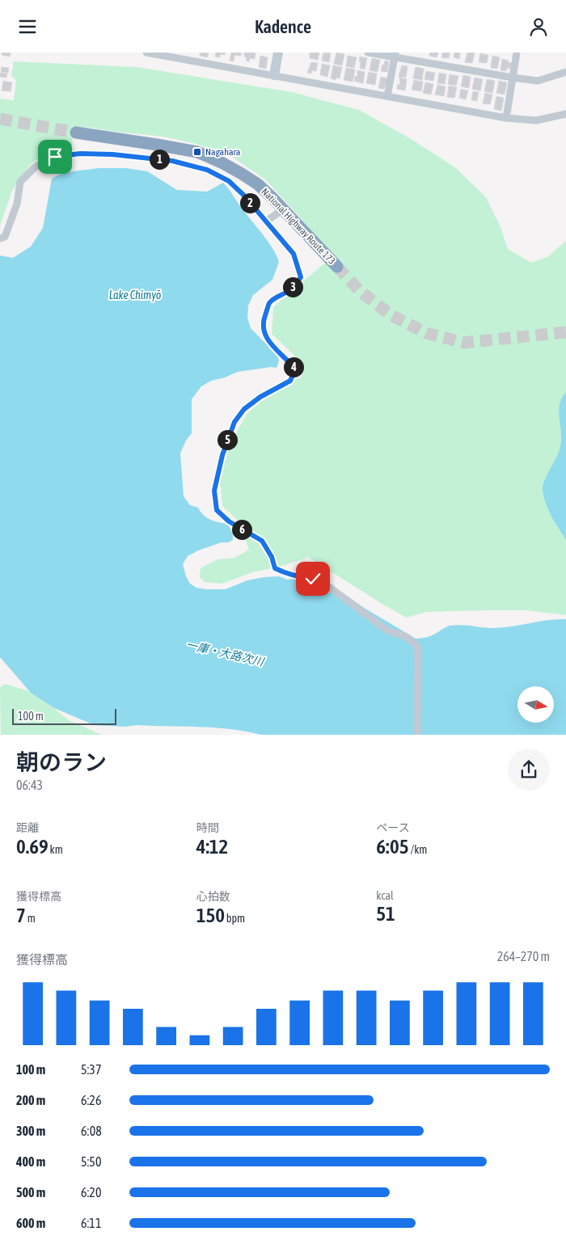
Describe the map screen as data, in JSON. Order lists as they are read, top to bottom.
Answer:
{
  "streets": {
    "highway": ["National Highway Route 173"]
  },
  "water": ["Lake Chimyō", "一庫・大路次川"],
  "places": {
    "transit": ["Nagahara"]
  },
  "scale_bar": "100 m",
  "north": "right",
  "page": {
    "header": "Kadence",
    "pins": [
      "1",
      "2",
      "3",
      "4",
      "5",
      "6"
    ],
    "scale": "100 m",
    "heading": ["朝のラン", "06:43"],
    "stats": [
      ["距離", "0.69 km"],
      ["時間", "4:12"],
      ["ペース", "6:05 /km"],
      ["獲得標高", "7 m"],
      ["心拍数", "150 bpm"],
      ["kcal", "51"]
    ],
    "chart": ["獲得標高", "264–270 m"],
    "list": [
      {
        "name": "100 m",
        "note": "5:37"
      },
      {
        "name": "200 m",
        "note": "6:26"
      },
      {
        "name": "300 m",
        "note": "6:08"
      },
      {
        "name": "400 m",
        "note": "5:50"
      },
      {
        "name": "500 m",
        "note": "6:20"
      },
      {
        "name": "600 m",
        "note": "6:11"
      }
    ]
  }
}
